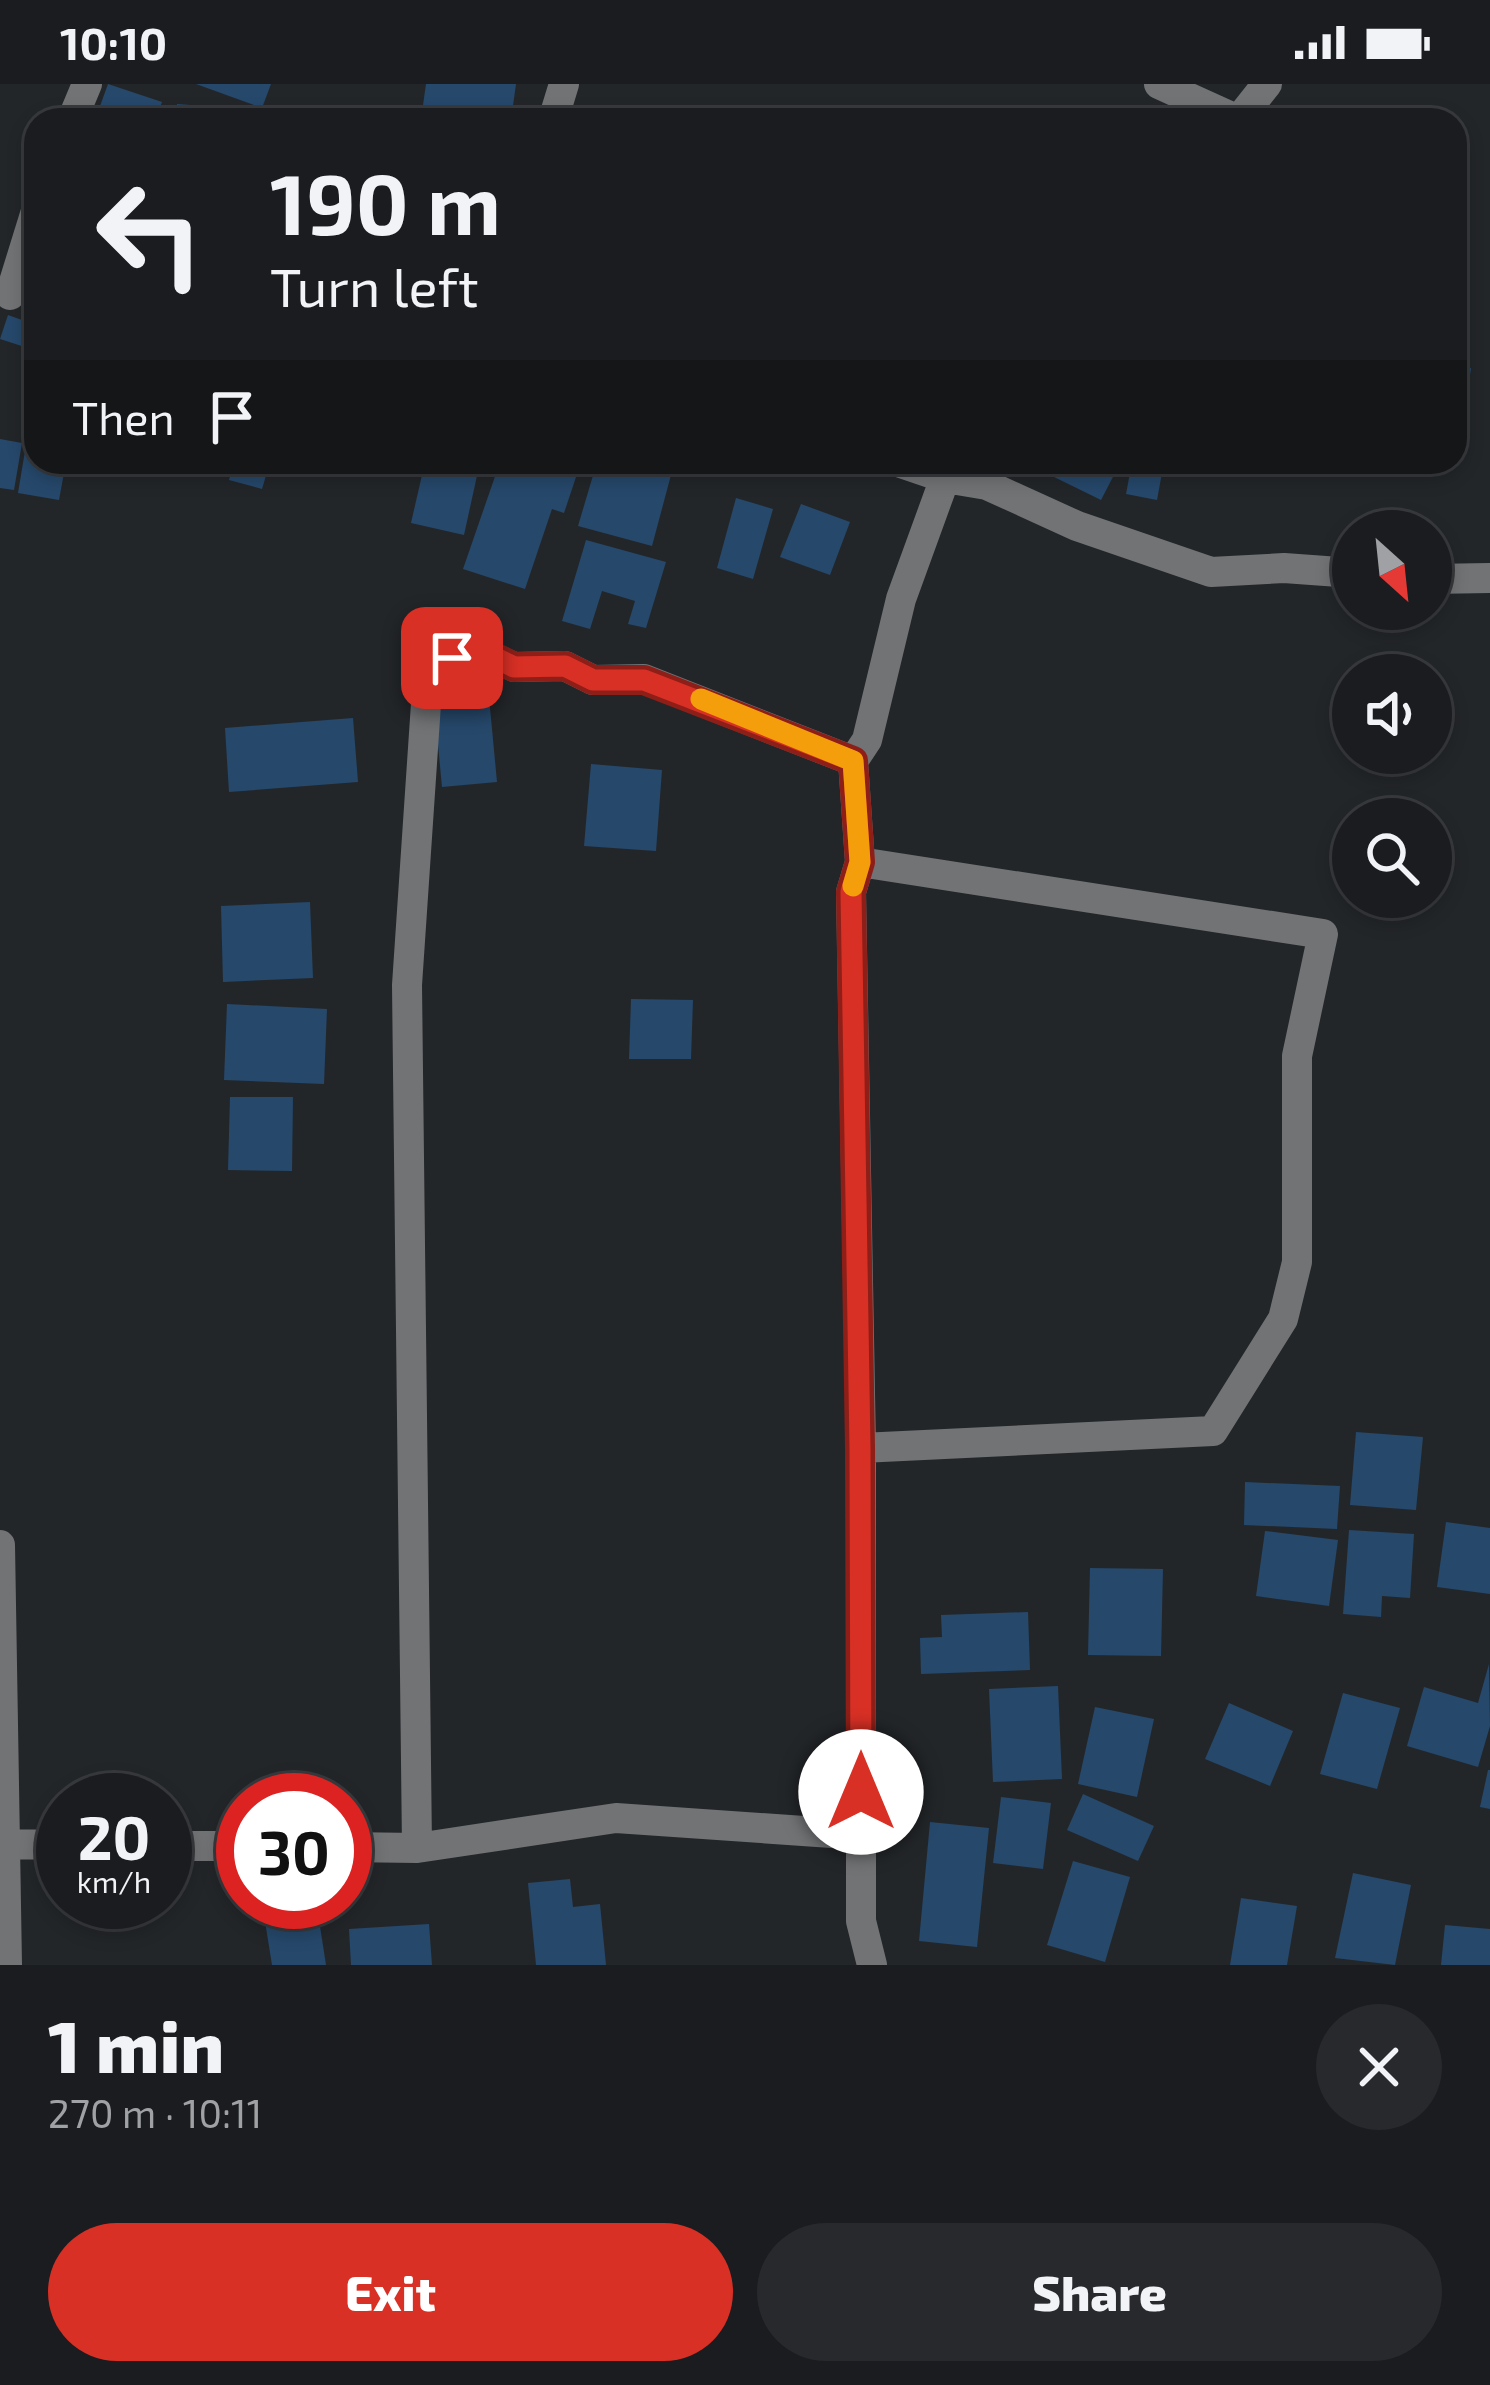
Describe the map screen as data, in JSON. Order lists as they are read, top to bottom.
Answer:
{
  "north": "bottom right",
  "page": {
    "status": "10:10",
    "turn": ["190 m", "Turn left"],
    "then": "Then",
    "speed": "20 km/h",
    "limit": "30",
    "heading": ["1 min", "270 m · 10:11"],
    "buttons": ["Exit", "Share"]
  }
}
